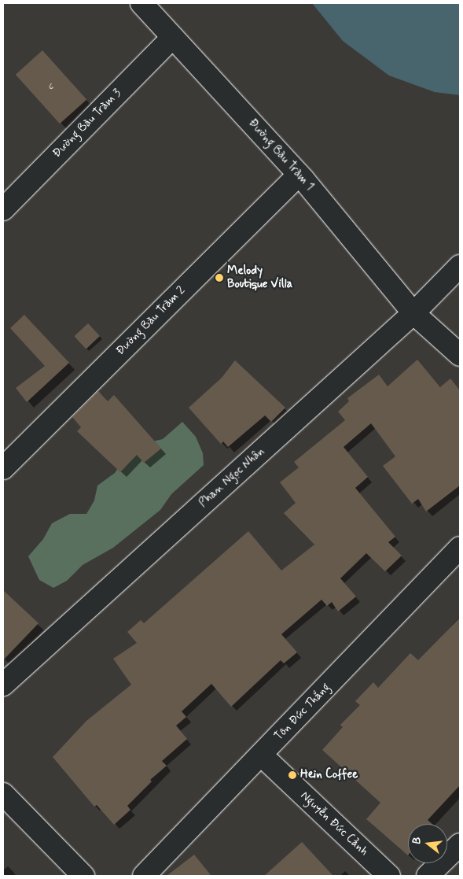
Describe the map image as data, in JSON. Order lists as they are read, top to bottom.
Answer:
{
  "streets": {
    "street": [
      "Đường Bàu Tràm 3",
      "Đường Bàu Tràm 1",
      "Đường Bàu Tràm 2",
      "Phan Ngọc Nhân",
      "Tôn Đức Thắng",
      "Nguyễn Đức Cảnh"
    ]
  },
  "crossings": [
    ["Đường Bàu Tràm 3", "Đường Bàu Tràm 1"],
    ["Đường Bàu Tràm 1", "Đường Bàu Tràm 2"],
    ["Đường Bàu Tràm 1", "Phan Ngọc Nhân"],
    ["Tôn Đức Thắng", "Nguyễn Đức Cảnh"]
  ],
  "places": ["Melody Boutique Villa", "Hein Coffee"],
  "house_numbers": ["6"],
  "north": "left"
}
